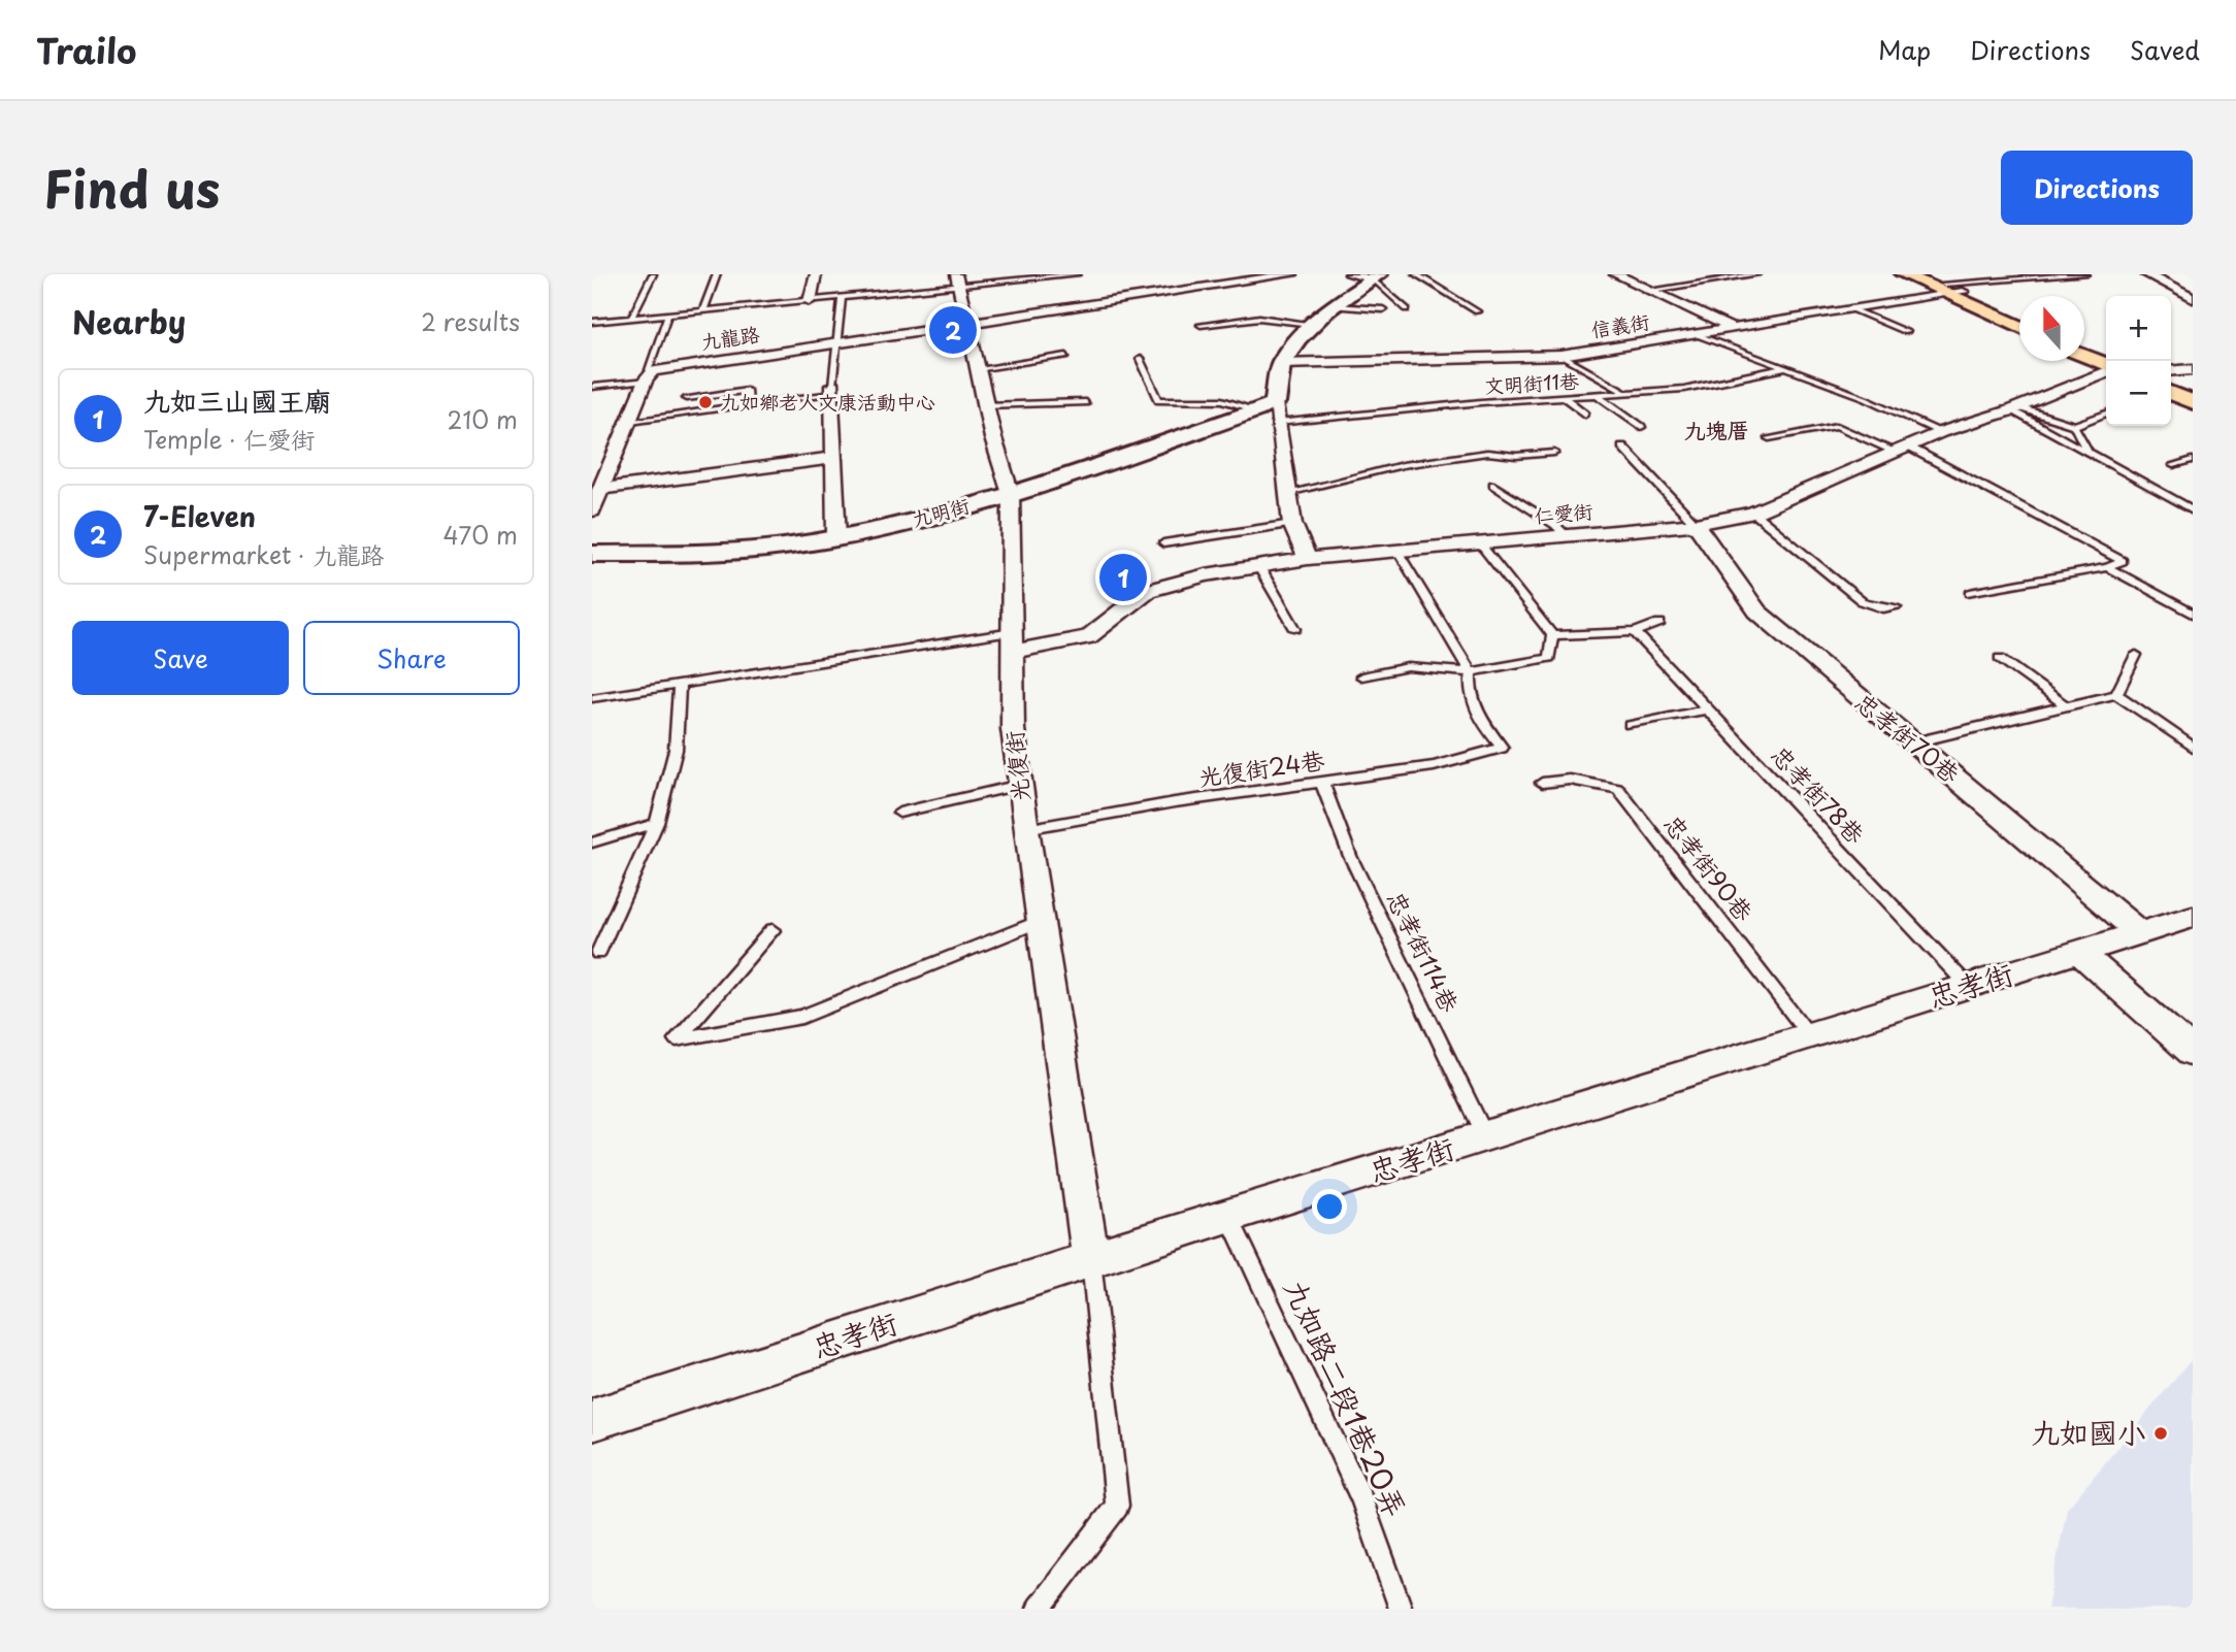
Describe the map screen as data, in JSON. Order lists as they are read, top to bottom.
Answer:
{
  "streets": {
    "street": [
      "信義街",
      "九龍路",
      "九明街",
      "仁愛街",
      "忠孝街70巷",
      "光復街",
      "忠孝街"
    ],
    "lane": [
      "文明街11巷",
      "光復街24巷",
      "忠孝街78巷",
      "忠孝街90巷",
      "忠孝街114巷",
      "九如路二段1巷20弄"
    ]
  },
  "crossings": [
    ["九龍路", "光復街"],
    ["文明街11巷", "九明街"],
    ["九明街", "光復街"],
    ["仁愛街", "忠孝街70巷"],
    ["仁愛街", "光復街"],
    ["忠孝街70巷", "忠孝街"],
    ["光復街", "光復街24巷"],
    ["光復街", "忠孝街"],
    ["光復街24巷", "忠孝街114巷"],
    ["忠孝街78巷", "忠孝街"],
    ["忠孝街90巷", "忠孝街"],
    ["忠孝街114巷", "忠孝街"],
    ["忠孝街", "九如路二段1巷20弄"]
  ],
  "districts": ["九塊厝"],
  "places": ["九如鄉老人文康活動中心", "九如國小"],
  "north": "top",
  "page": {
    "header": "Trailo",
    "nav": ["Map", "Directions", "Saved"],
    "title": "Find us",
    "buttons": [
      "Directions",
      ["Save", "Share"]
    ],
    "heading": ["Nearby", "2 results"],
    "map_buttons": ["+", "−"],
    "pins": ["2", "1"],
    "list": [
      {
        "mark": "1",
        "name": "九如三山國王廟",
        "note": "Temple · 仁愛街",
        "value": "210 m"
      },
      {
        "mark": "2",
        "name": "7-Eleven",
        "note": "Supermarket · 九龍路",
        "value": "470 m"
      }
    ]
  }
}
